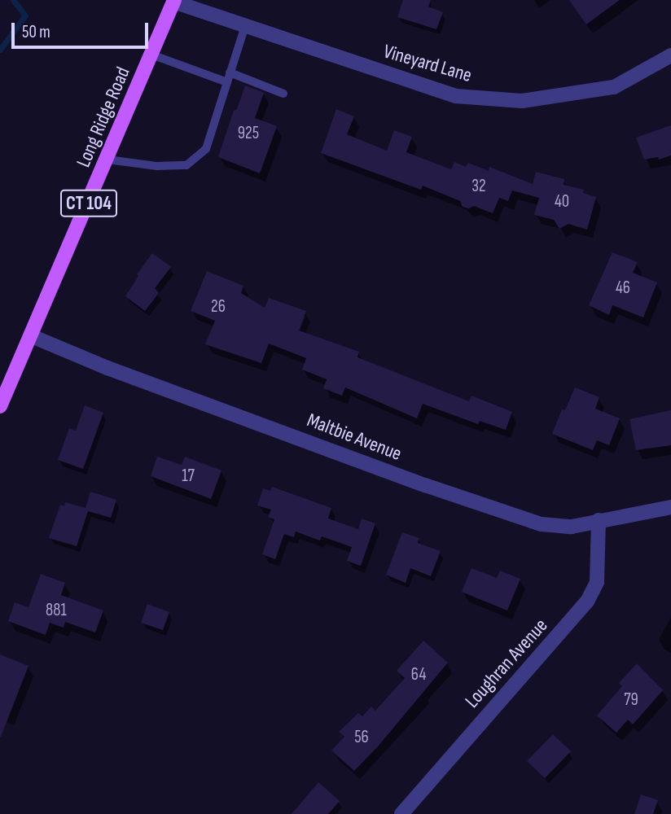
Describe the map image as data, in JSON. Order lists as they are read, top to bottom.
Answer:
{
  "streets": {
    "main road": ["Long Ridge Road", "CT 104"],
    "street": ["Vineyard Lane", "Maltbie Avenue", "Loughran Avenue"]
  },
  "crossings": [
    ["Vineyard Lane", "Long Ridge Road"],
    ["Long Ridge Road", "Maltbie Avenue"],
    ["Maltbie Avenue", "Loughran Avenue"]
  ],
  "house_numbers": [
    "925",
    "32",
    "40",
    "46",
    "26",
    "17",
    "881",
    "64",
    "79",
    "56"
  ],
  "scale_bar": "50 m"
}
